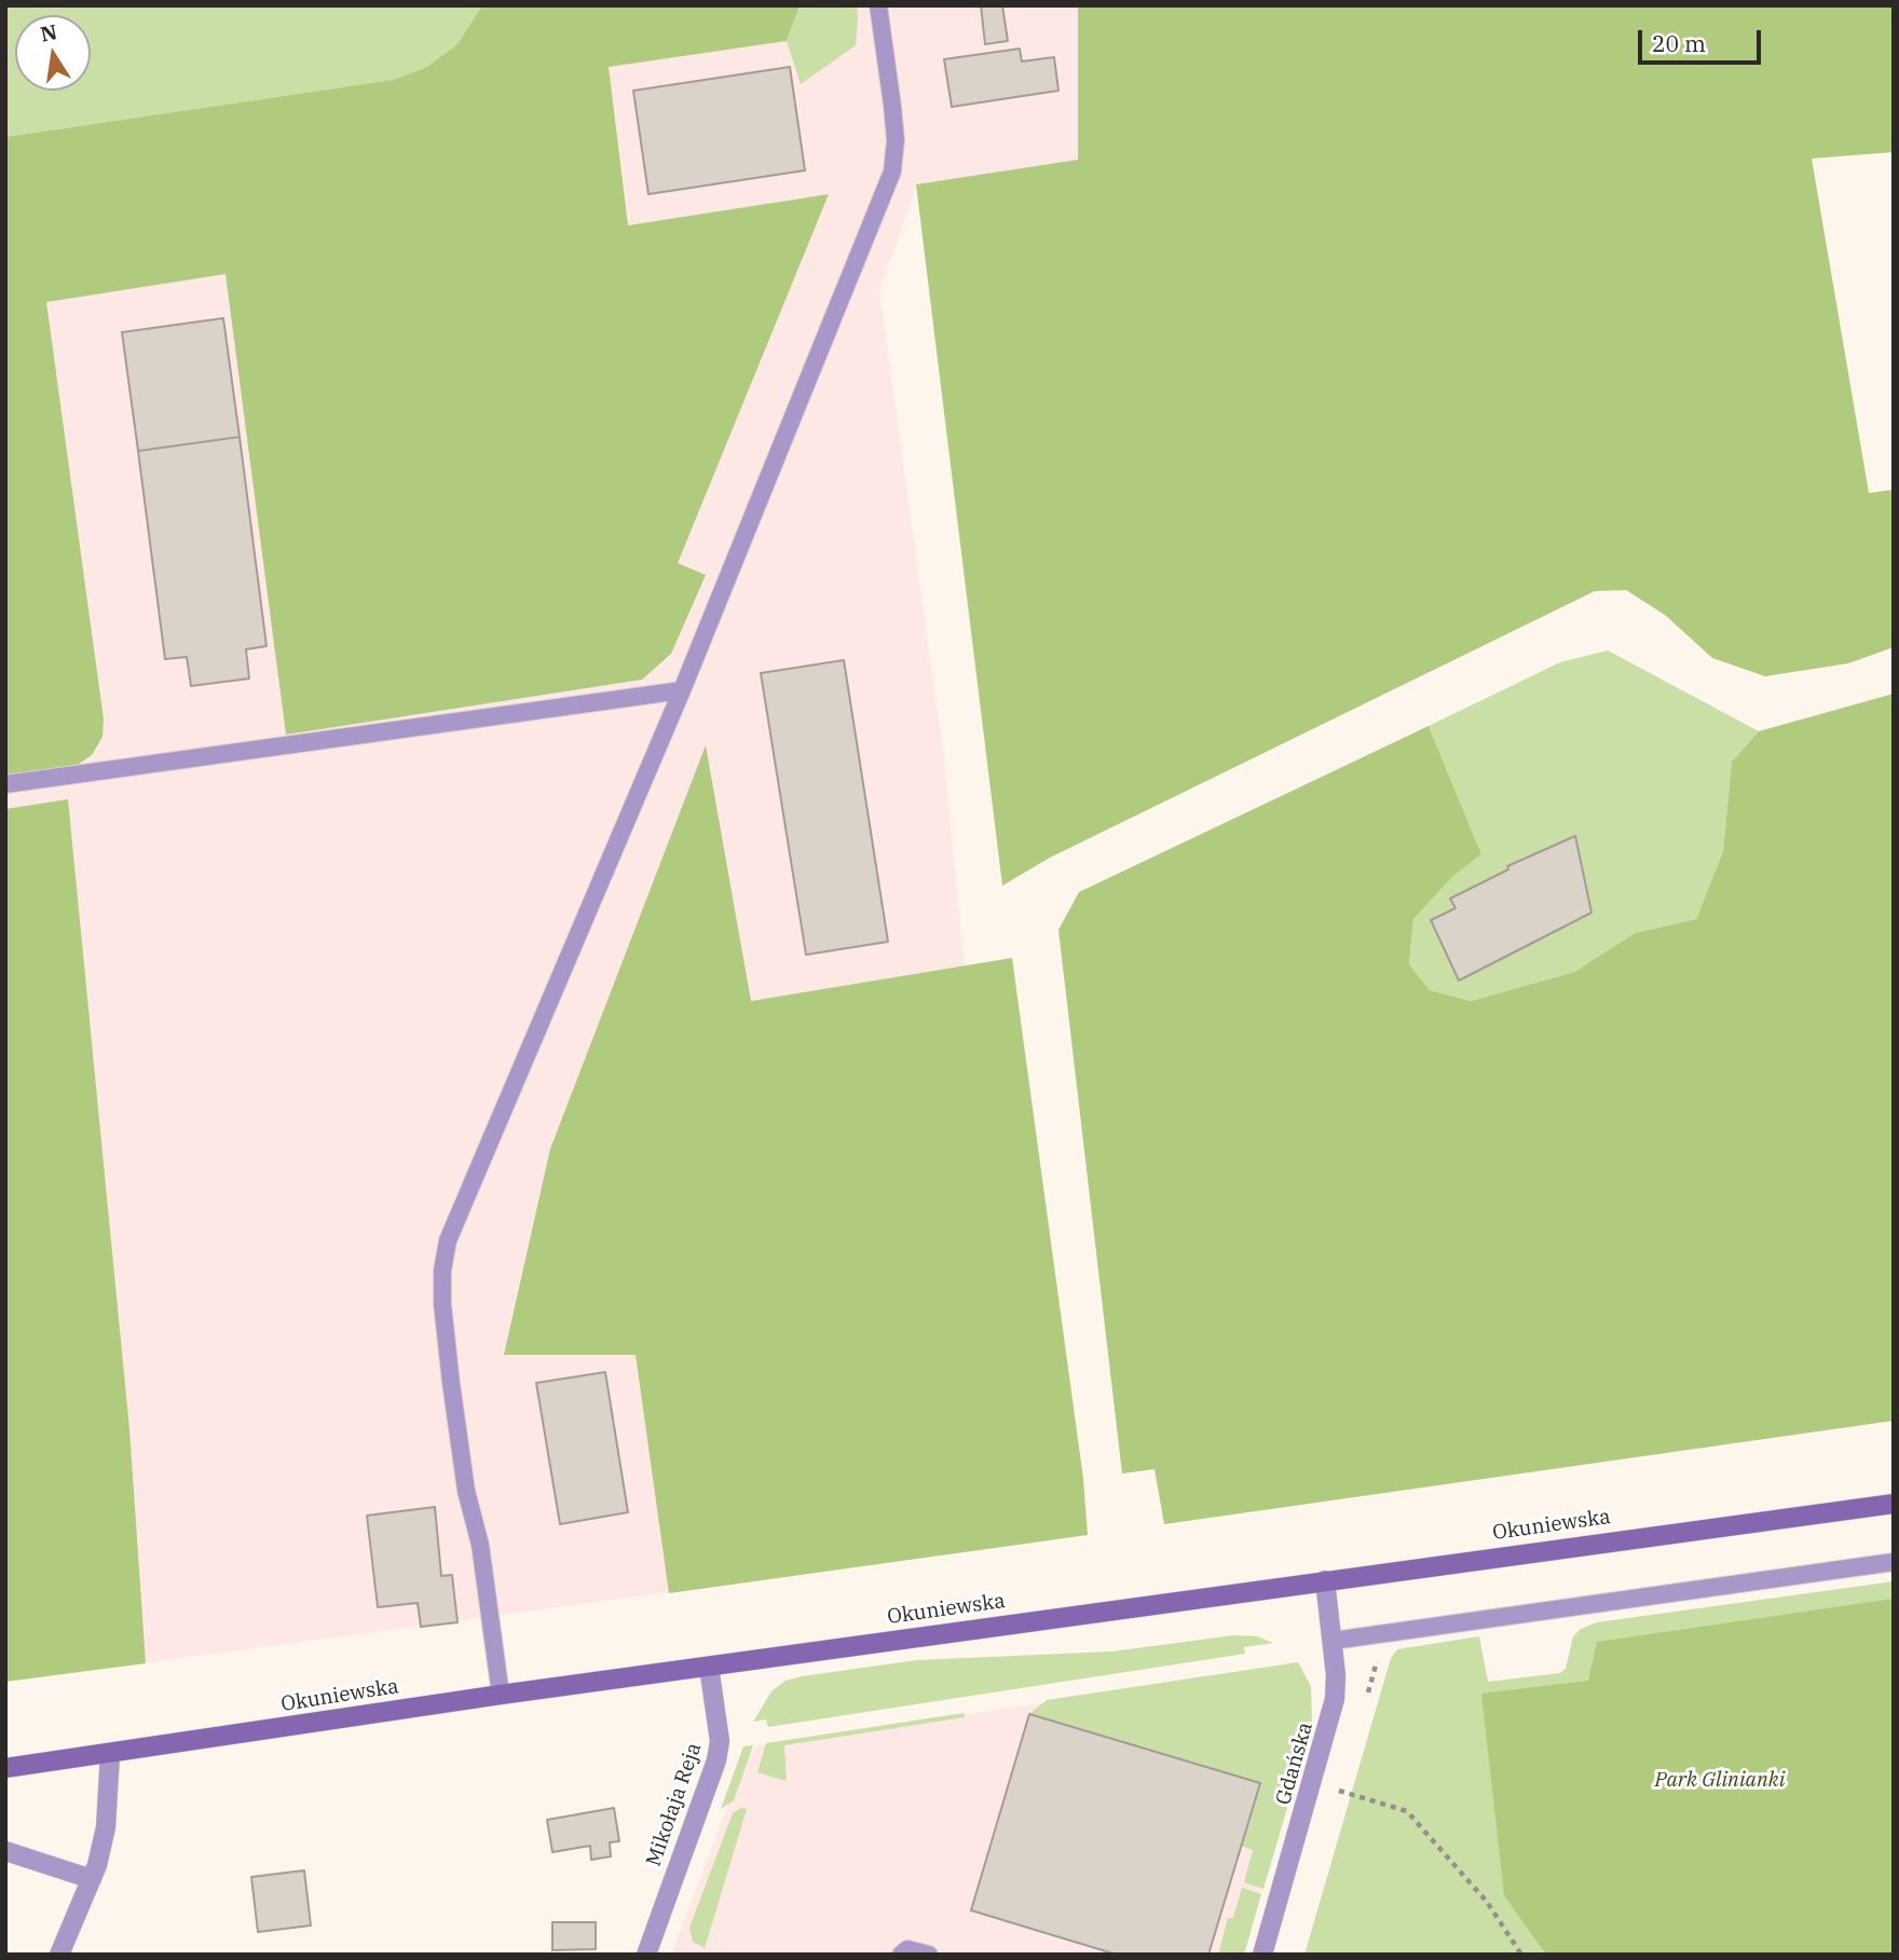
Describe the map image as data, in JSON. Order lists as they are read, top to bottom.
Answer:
{
  "streets": {
    "main road": ["Okuniewska"],
    "street": ["Gdańska", "Mikołaja Reja"]
  },
  "crossings": [
    ["Okuniewska", "Gdańska"],
    ["Okuniewska", "Mikołaja Reja"]
  ],
  "parks": ["Park Glinianki"],
  "scale_bar": "20 m",
  "north": "top"
}
